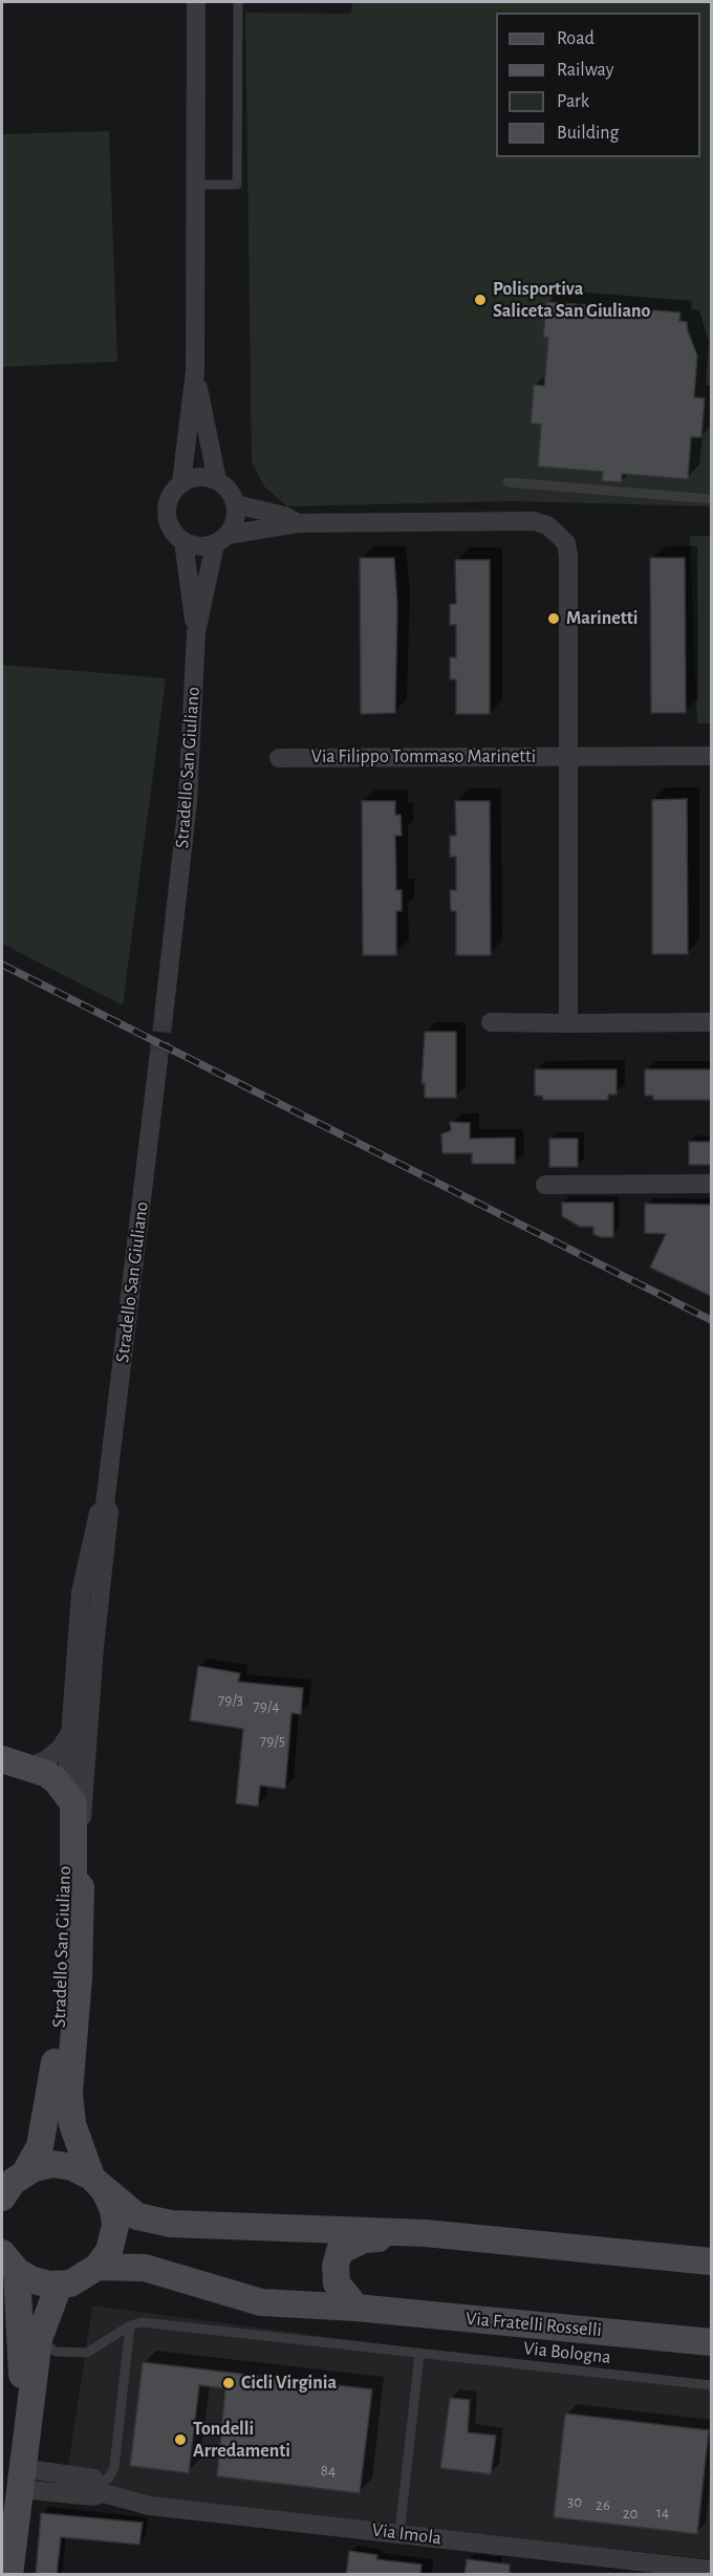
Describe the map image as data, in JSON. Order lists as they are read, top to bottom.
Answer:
{
  "streets": {
    "street": [
      "Via Filippo Tommaso Marinetti",
      "Stradello San Giuliano",
      "Via Fratelli Rosselli",
      "Via Imola"
    ],
    "lane": ["Via Bologna"]
  },
  "crossings": [
    ["Stradello San Giuliano", "Via Fratelli Rosselli"]
  ],
  "places": [
    "Polisportiva Saliceta San Giuliano",
    "Marinetti",
    "Cicli Virginia",
    "Tondelli Arredamenti"
  ],
  "house_numbers": [
    "79/3",
    "79/4",
    "79/5",
    "84",
    "30",
    "26",
    "14",
    "20"
  ],
  "legend": [
    "Road",
    "Railway",
    "Park",
    "Building"
  ]
}
